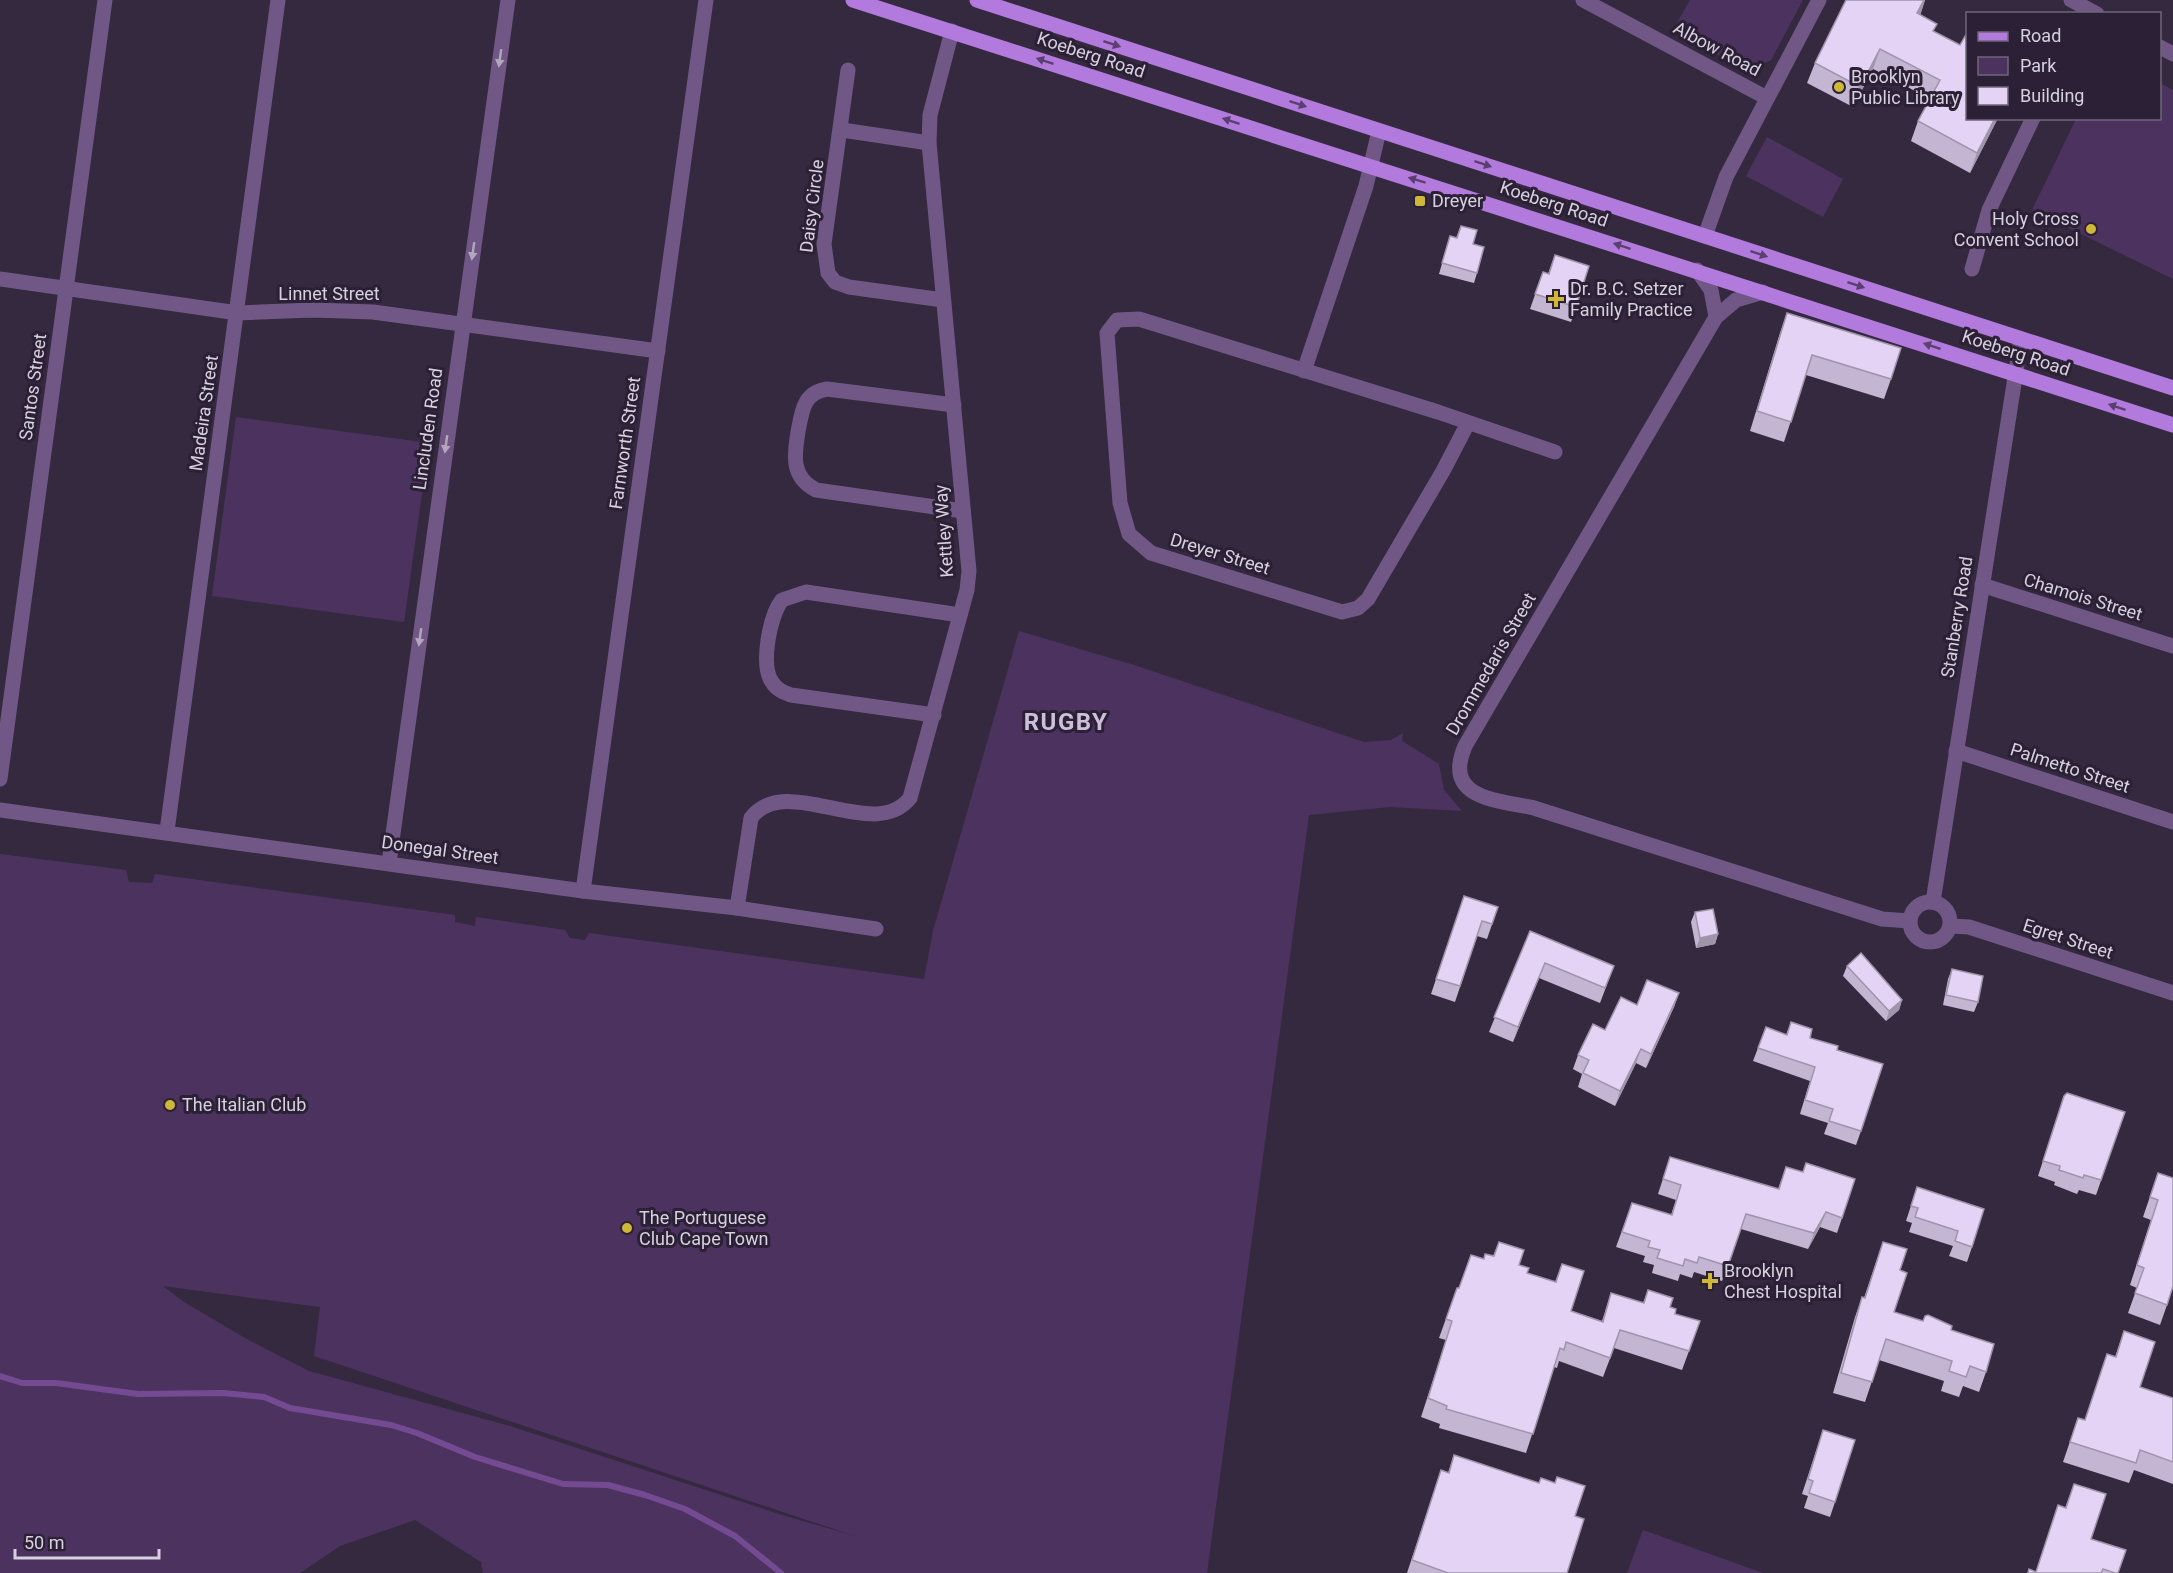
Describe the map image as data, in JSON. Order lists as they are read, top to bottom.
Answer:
{
  "streets": {
    "main road": ["Koeberg Road"],
    "street": [
      "Albow Road",
      "Daisy Circle",
      "Linnet Street",
      "Santos Street",
      "Madeira Street",
      "Lincluden Road",
      "Farnworth Street",
      "Kettley Way",
      "Dreyer Street",
      "Chamois Street",
      "Stanberry Road",
      "Drommedaris Street",
      "Palmetto Street",
      "Donegal Street",
      "Egret Street"
    ]
  },
  "crossings": [
    ["Koeberg Road", "Kettley Way"],
    ["Koeberg Road", "Stanberry Road"],
    ["Koeberg Road", "Drommedaris Street"],
    ["Daisy Circle", "Kettley Way"],
    ["Linnet Street", "Santos Street"],
    ["Linnet Street", "Madeira Street"],
    ["Linnet Street", "Lincluden Road"],
    ["Linnet Street", "Farnworth Street"],
    ["Madeira Street", "Donegal Street"],
    ["Lincluden Road", "Donegal Street"],
    ["Farnworth Street", "Donegal Street"],
    ["Kettley Way", "Donegal Street"],
    ["Chamois Street", "Stanberry Road"],
    ["Stanberry Road", "Drommedaris Street"],
    ["Stanberry Road", "Palmetto Street"],
    ["Stanberry Road", "Egret Street"],
    ["Drommedaris Street", "Egret Street"]
  ],
  "one_way": ["Lincluden Road"],
  "districts": ["RUGBY"],
  "places": {
    "other": [
      "Brooklyn Public Library",
      "Holy Cross Convent School",
      "The Italian Club",
      "The Portuguese Club Cape Town"
    ],
    "transit": ["Dreyer"],
    "health": ["Dr. B.C. Setzer Family Practice", "Brooklyn Chest Hospital"]
  },
  "legend": ["Road", "Park", "Building"],
  "scale_bar": "50 m"
}
